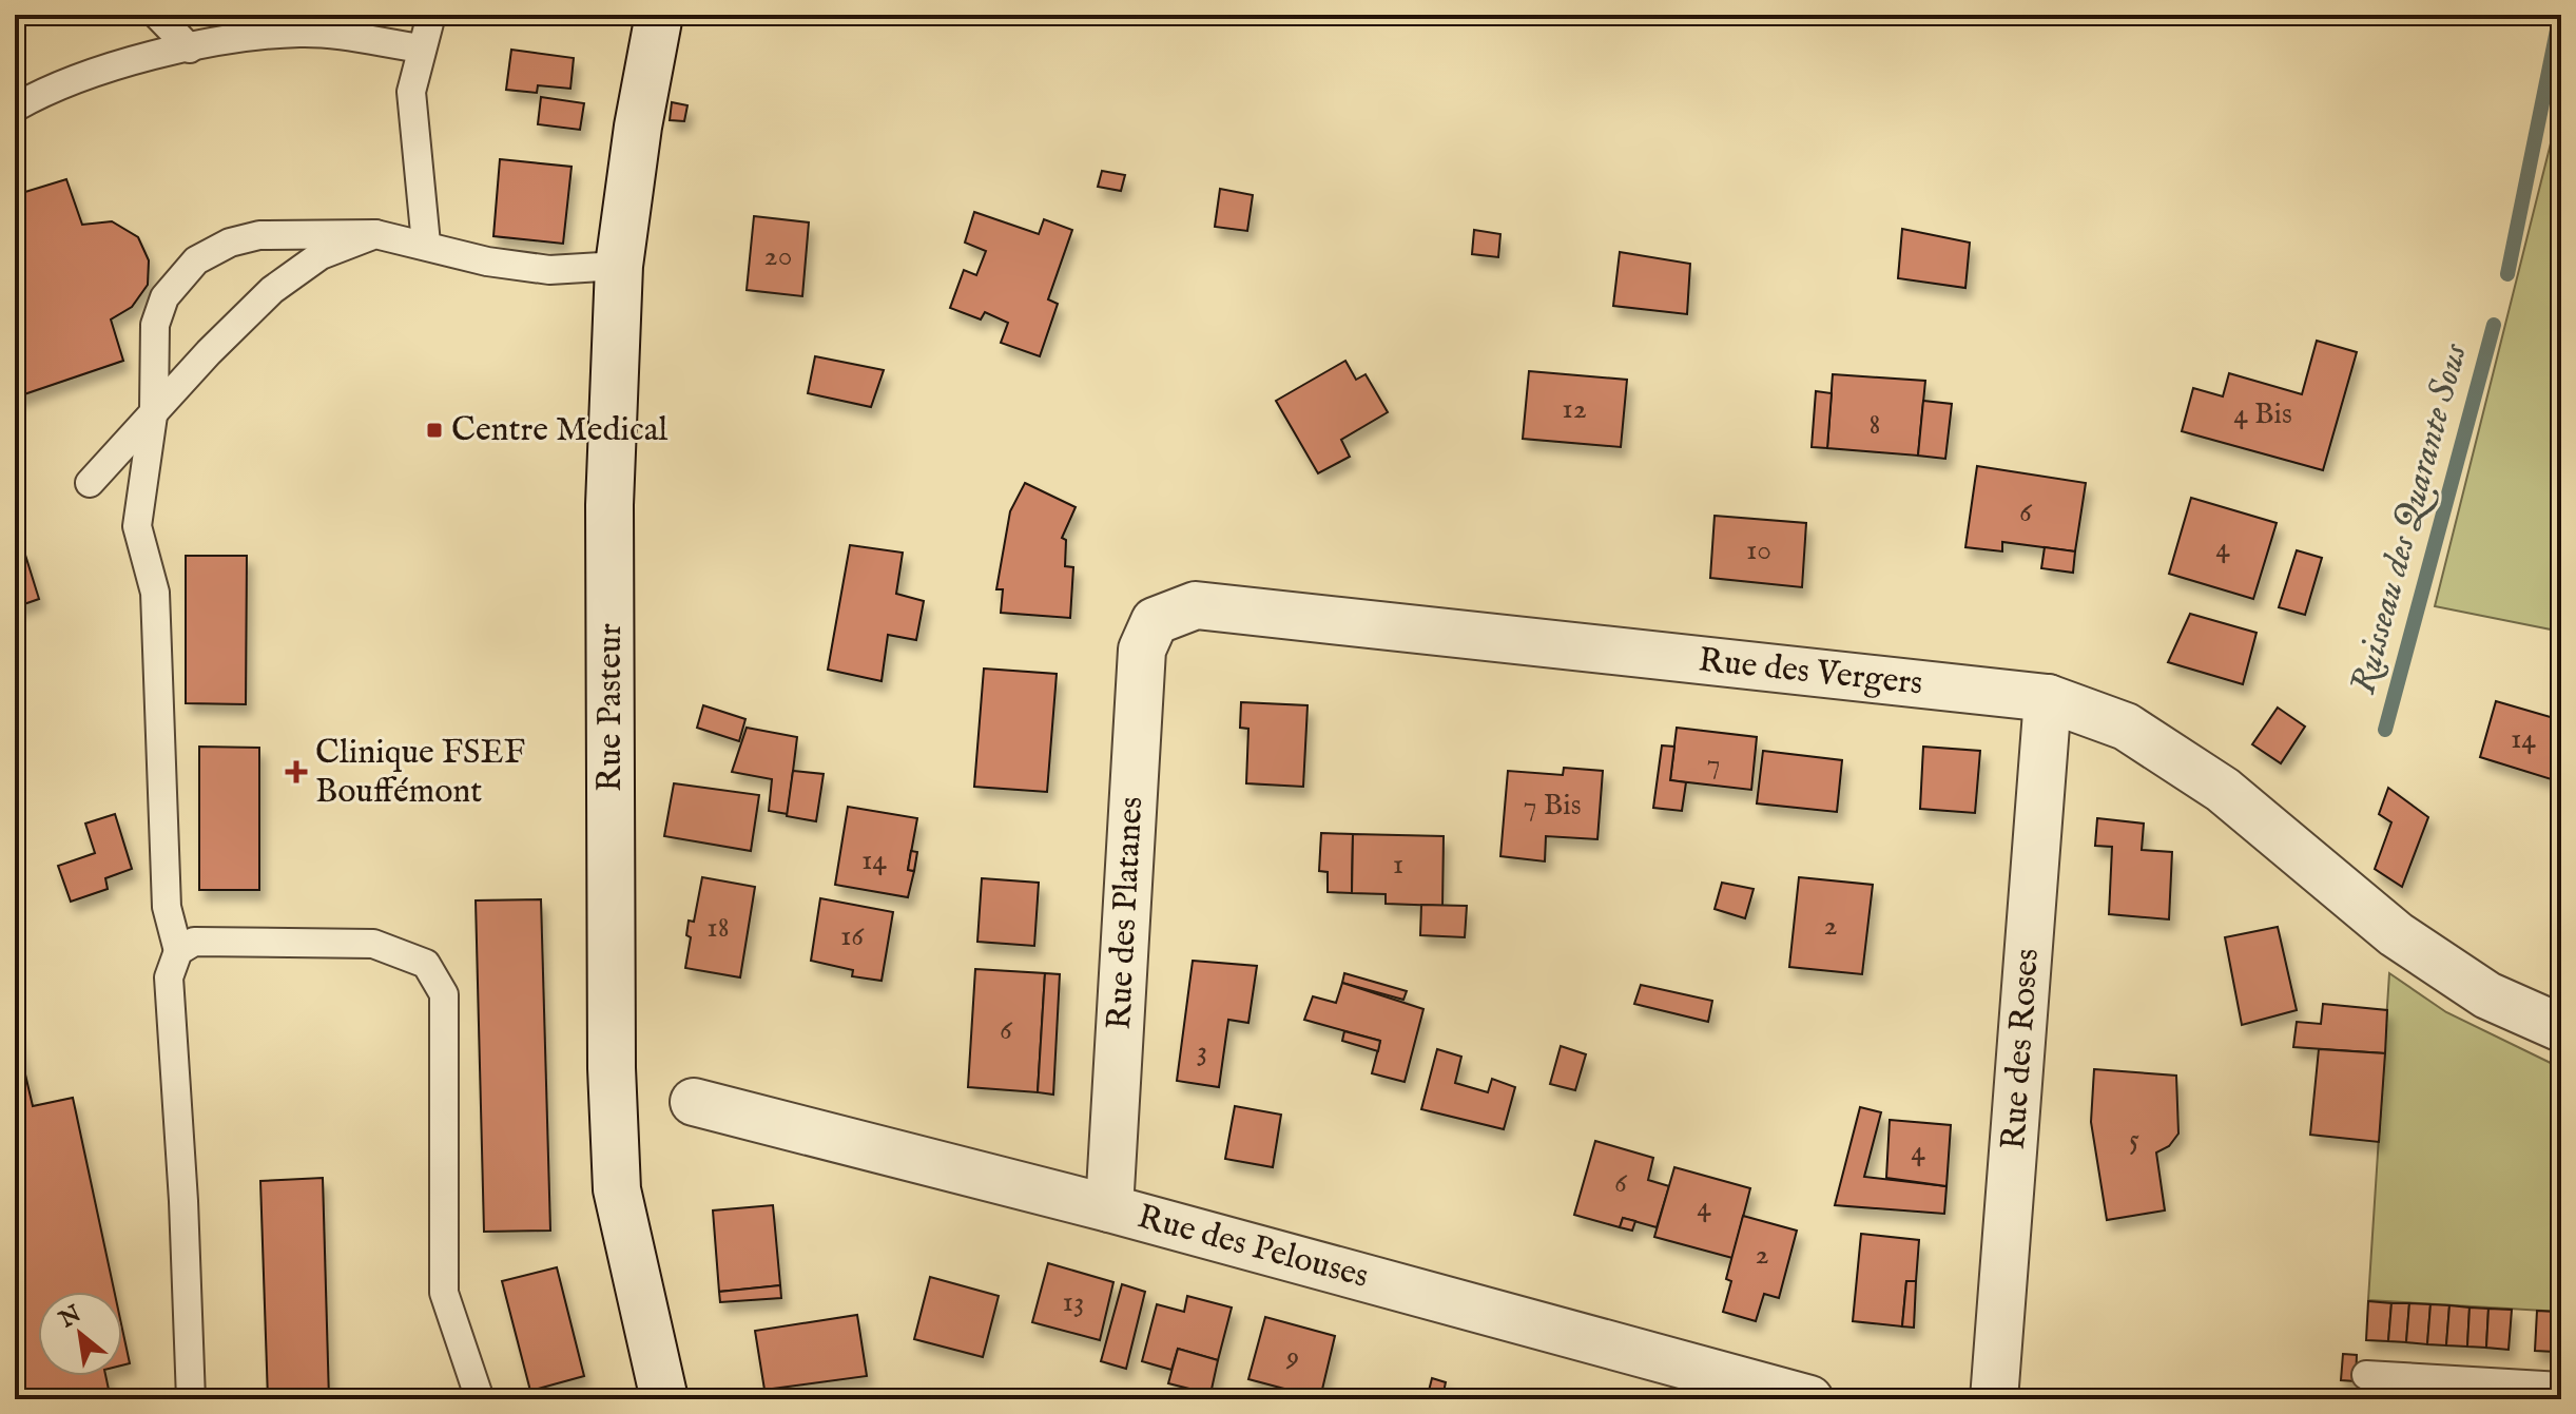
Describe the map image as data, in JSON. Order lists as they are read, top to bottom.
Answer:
{
  "streets": {
    "street": [
      "Rue des Vergers",
      "Rue Pasteur",
      "Rue des Platanes",
      "Rue des Roses",
      "Rue des Pelouses"
    ]
  },
  "crossings": [
    ["Rue des Vergers", "Rue des Platanes"],
    ["Rue des Vergers", "Rue des Roses"],
    ["Rue des Platanes", "Rue des Pelouses"]
  ],
  "water": ["Ruisseau des Quarante Sous"],
  "places": {
    "transit": ["Centre Medical"],
    "health": ["Clinique FSEF Bouffémont"]
  },
  "house_numbers": [
    "20",
    "12",
    "4 Bis",
    "8",
    "6",
    "4",
    "10",
    "14",
    "7",
    "7 Bis",
    "14",
    "1",
    "2",
    "18",
    "16",
    "6",
    "3",
    "5",
    "4",
    "6",
    "4",
    "2",
    "13",
    "9"
  ],
  "north": "top left"
}
